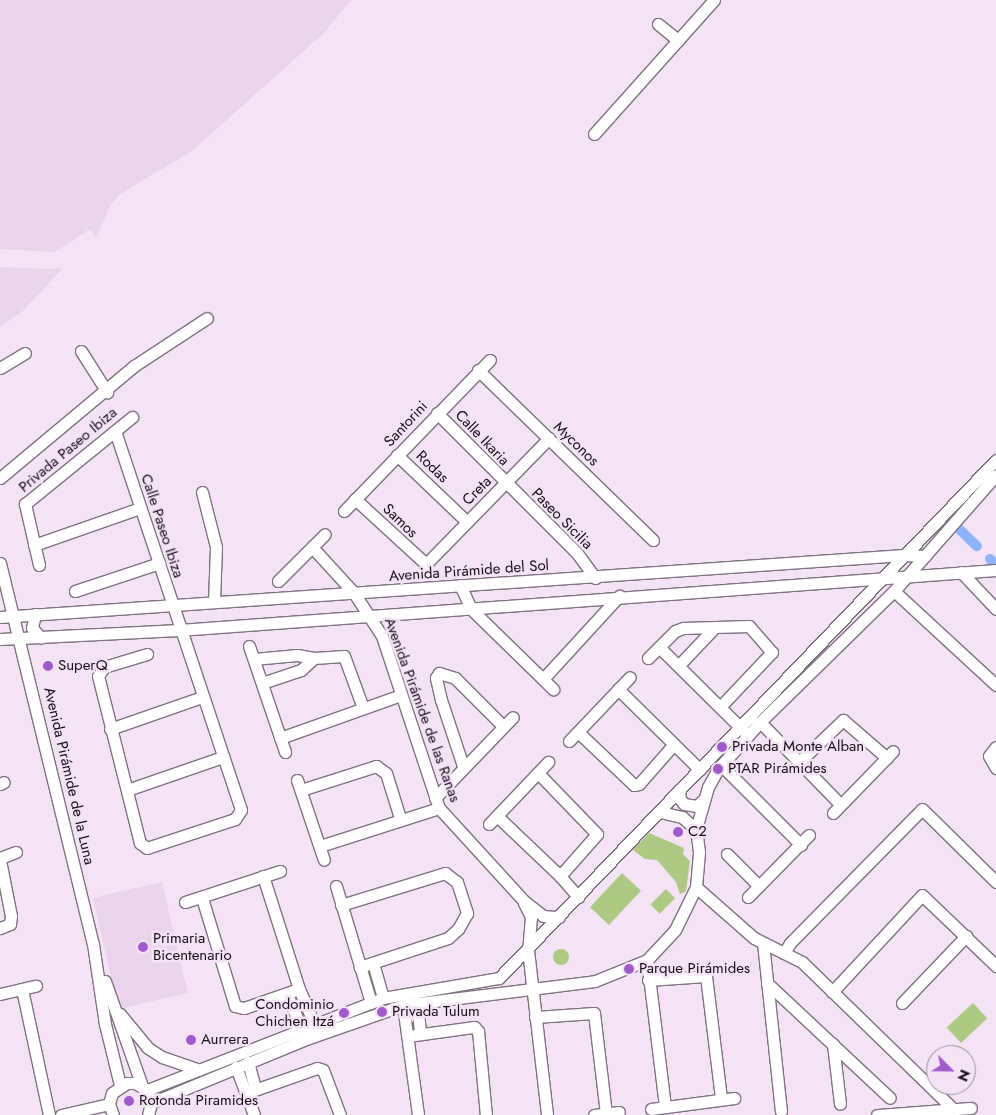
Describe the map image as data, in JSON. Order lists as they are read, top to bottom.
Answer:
{
  "streets": {
    "street": [
      "Santorini",
      "Calle Ikaria",
      "Myconos",
      "Privada Paseo Ibiza",
      "Rodas",
      "Creta",
      "Paseo Sicilia",
      "Samos",
      "Calle Paseo Ibiza",
      "Avenida Pirámide del Sol",
      "Avenida Pirámide de las Ranas",
      "Avenida Pirámide de la Luna"
    ]
  },
  "crossings": [
    ["Santorini", "Calle Ikaria"],
    ["Santorini", "Myconos"],
    ["Santorini", "Rodas"],
    ["Santorini", "Samos"],
    ["Calle Ikaria", "Creta"],
    ["Calle Ikaria", "Paseo Sicilia"],
    ["Myconos", "Creta"],
    ["Privada Paseo Ibiza", "Calle Paseo Ibiza"],
    ["Rodas", "Creta"],
    ["Creta", "Paseo Sicilia"],
    ["Creta", "Samos"],
    ["Paseo Sicilia", "Avenida Pirámide del Sol"],
    ["Calle Paseo Ibiza", "Avenida Pirámide del Sol"],
    ["Avenida Pirámide del Sol", "Avenida Pirámide de las Ranas"],
    ["Avenida Pirámide del Sol", "Avenida Pirámide de la Luna"]
  ],
  "places": [
    "SuperQ",
    "Privada Monte Alban",
    "PTAR Pirámides",
    "C2",
    "Primaria Bicentenario",
    "Parque Pirámides",
    "Privada Tulum",
    "Condominio Chichen Itzá",
    "Aurrera",
    "Rotonda Piramides"
  ],
  "north": "bottom right"
}
